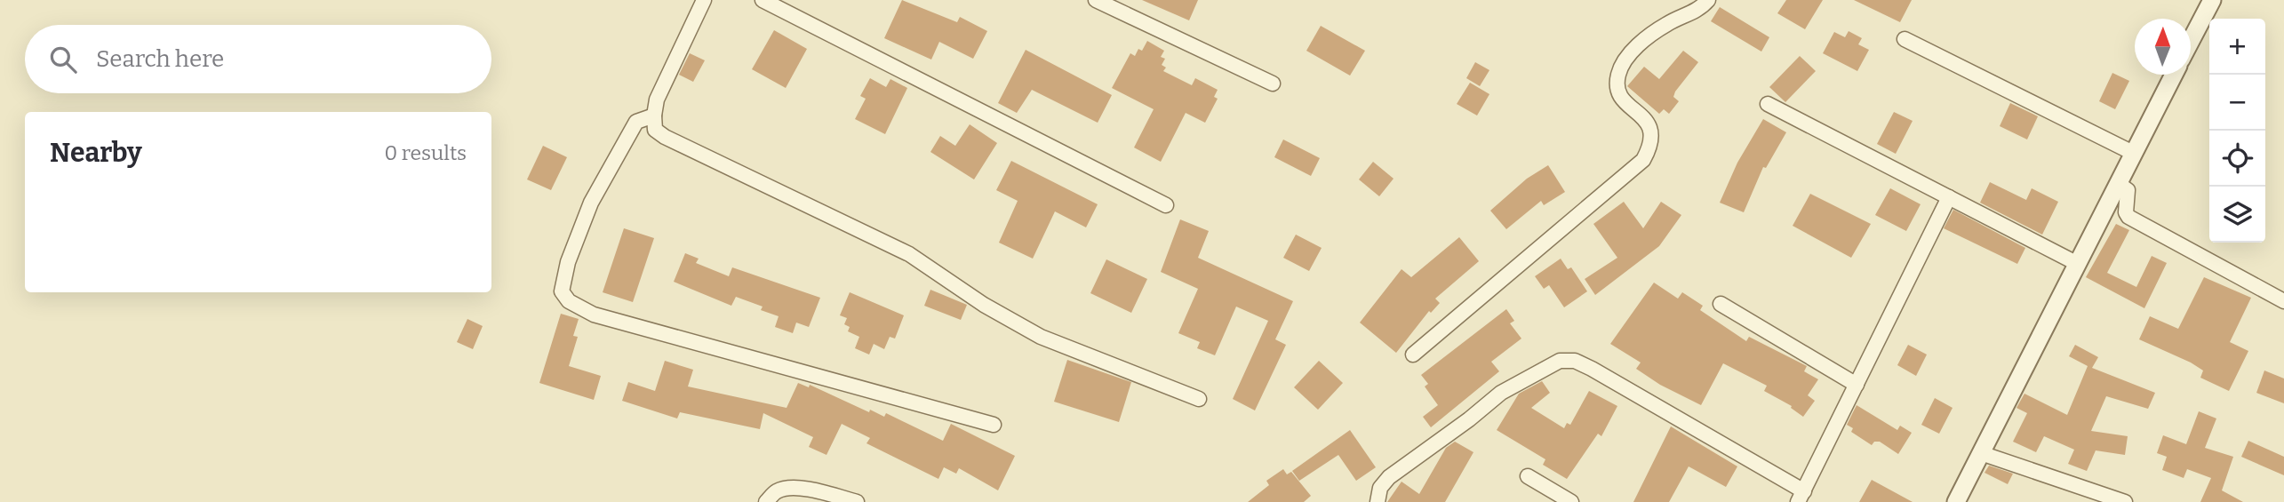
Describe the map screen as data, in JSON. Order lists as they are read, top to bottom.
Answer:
{
  "north": "top",
  "page": {
    "map_buttons": ["+", "−"],
    "search": "Search here",
    "heading": ["Nearby", "0 results"]
  }
}
